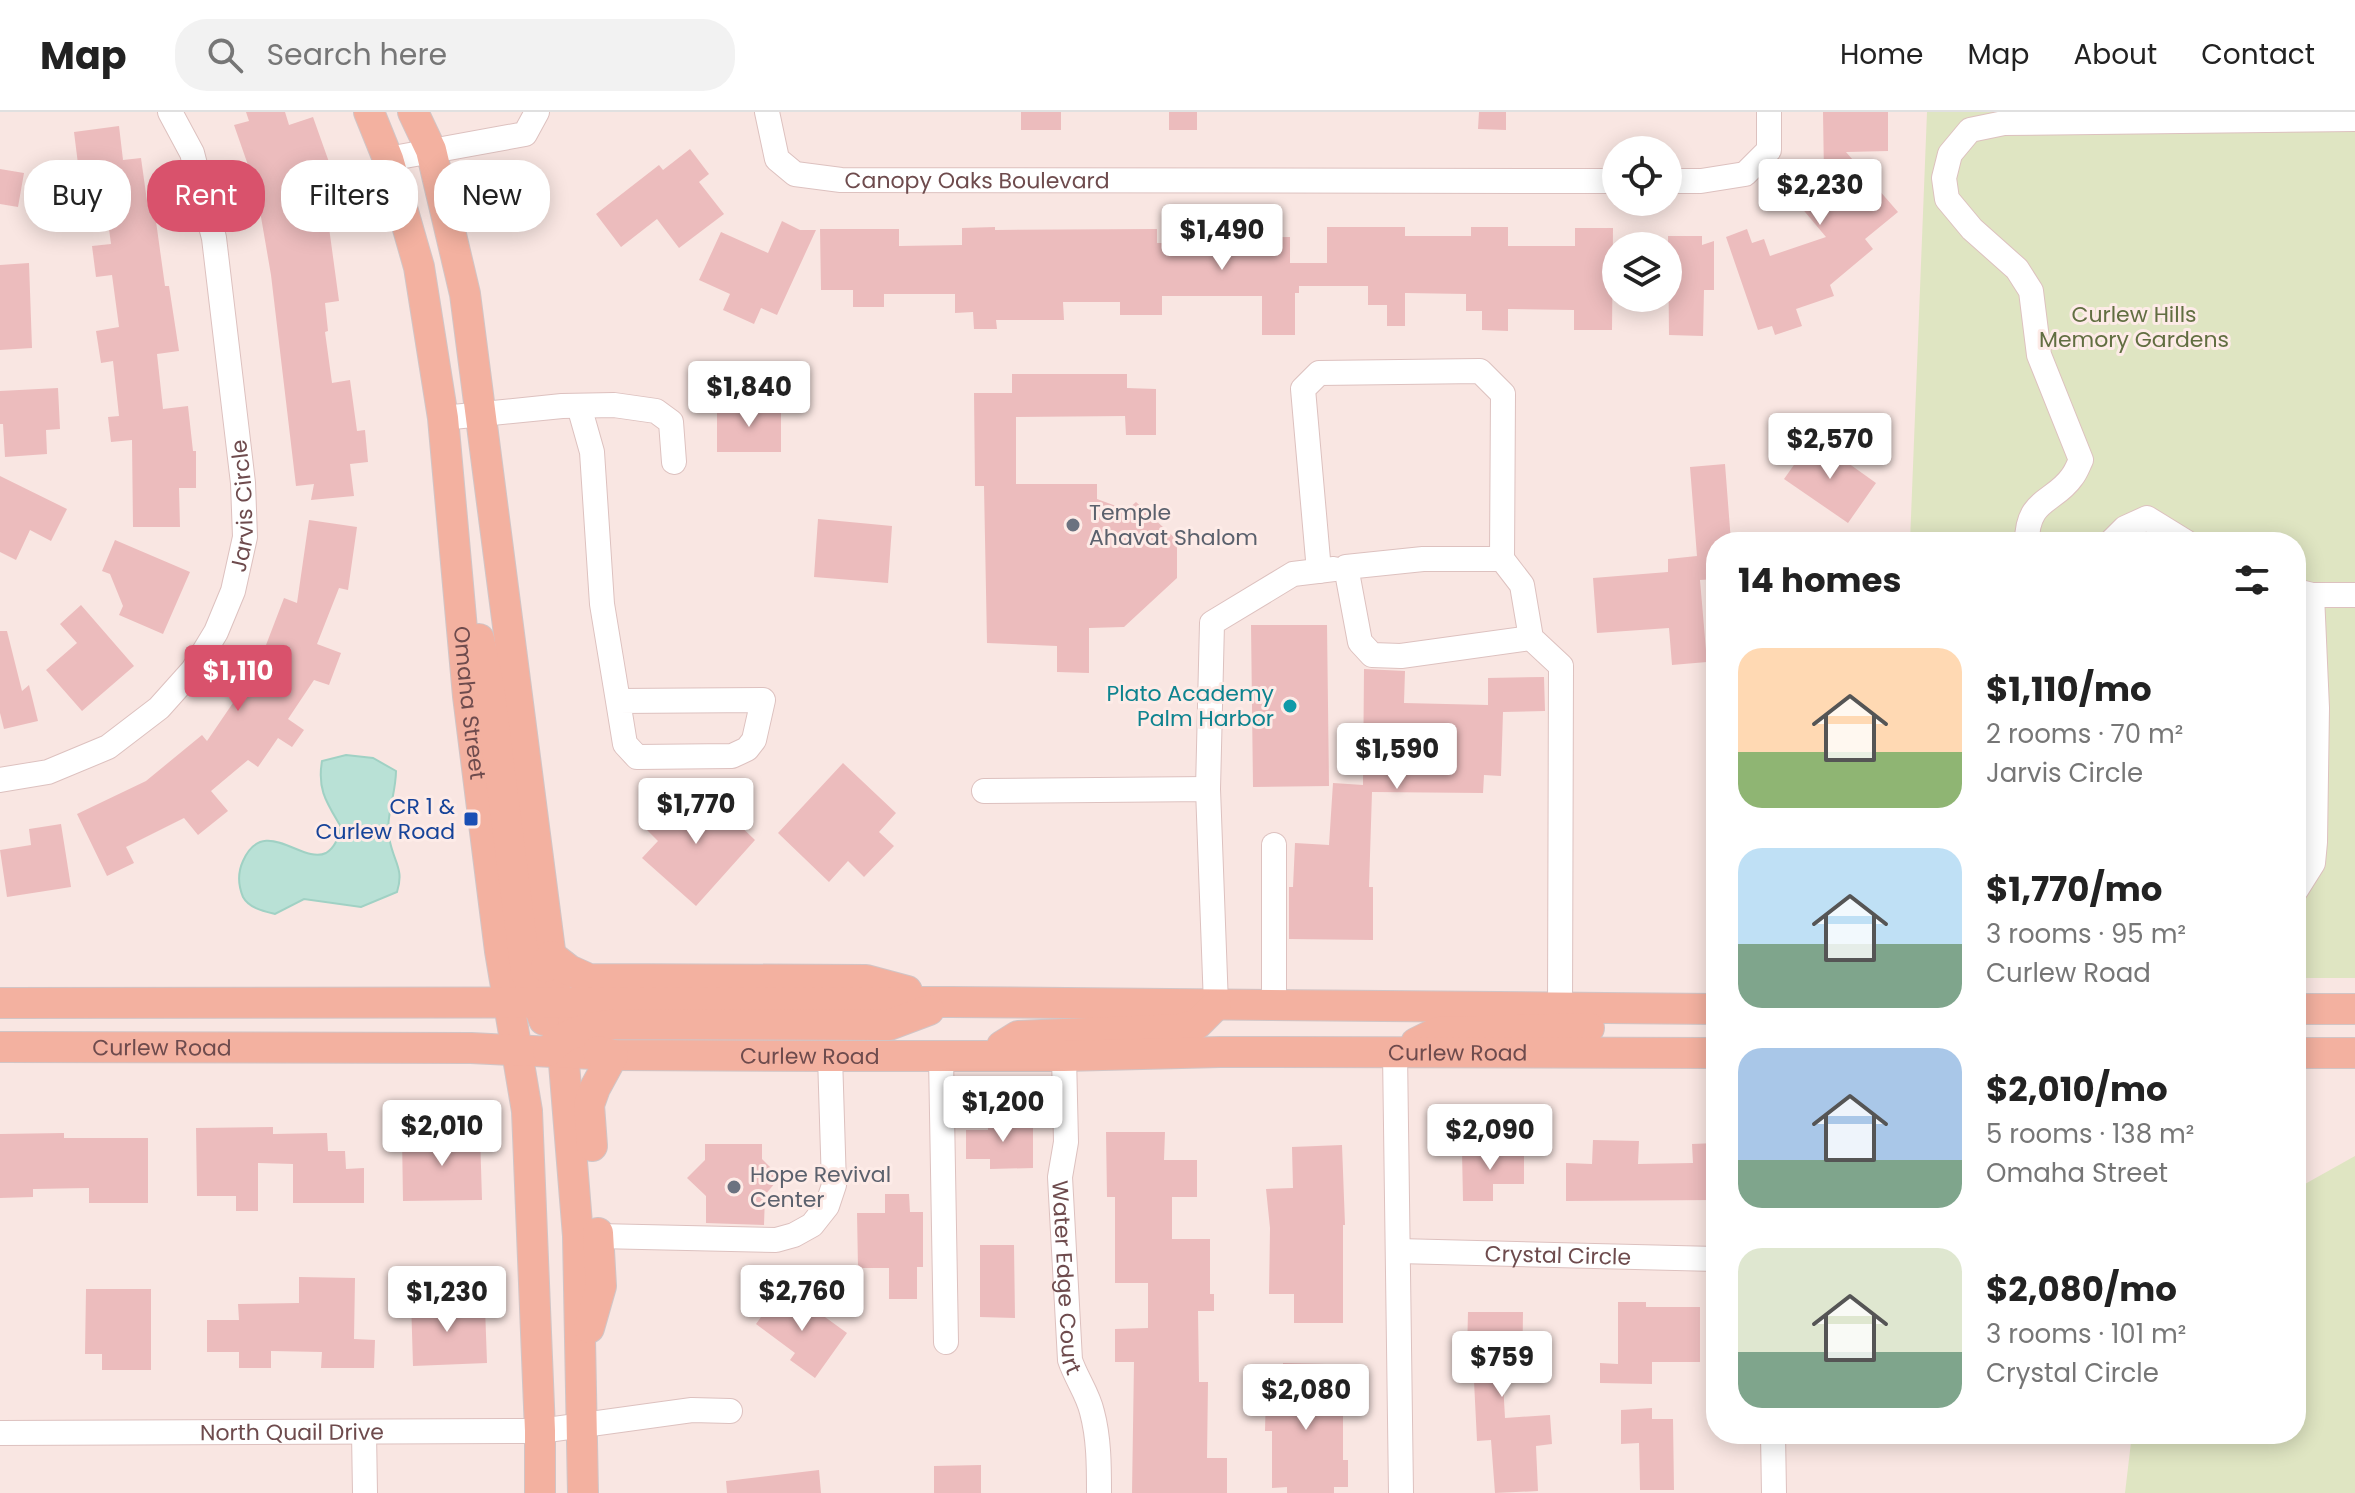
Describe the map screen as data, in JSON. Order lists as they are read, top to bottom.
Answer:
{
  "streets": {
    "main road": ["Omaha Street", "Curlew Road"],
    "street": [
      "Canopy Oaks Boulevard",
      "Jarvis Circle",
      "Crystal Circle",
      "Water Edge Court",
      "North Quail Drive"
    ]
  },
  "crossings": [
    ["Omaha Street", "Curlew Road"],
    ["Omaha Street", "North Quail Drive"],
    ["Curlew Road", "Water Edge Court"]
  ],
  "parks": ["Curlew Hills Memory Gardens"],
  "places": {
    "other": ["Temple Ahavat Shalom", "Plato Academy Palm Harbor", "Hope Revival Center"],
    "transit": ["CR 1 & Curlew Road"]
  },
  "page": {
    "header": "Map",
    "search": "Search here",
    "nav": [
      "Home",
      "Map",
      "About",
      "Contact"
    ],
    "price": [
      "$2,230",
      "$1,490",
      "$1,840",
      "$2,570",
      "$1,110",
      "$1,590",
      "$1,770",
      "$1,200",
      "$2,010",
      "$2,090",
      "$2,760",
      "$1,230",
      "$759",
      "$2,080"
    ],
    "chip": [
      "Buy",
      "Rent",
      "Filters",
      "New"
    ],
    "heading": "14 homes",
    "list": [
      {
        "name": "$1,110/mo",
        "note": "2 rooms · 70 m² · Jarvis Circle"
      },
      {
        "name": "$1,770/mo",
        "note": "3 rooms · 95 m² · Curlew Road"
      },
      {
        "name": "$2,010/mo",
        "note": "5 rooms · 138 m² · Omaha Street"
      },
      {
        "name": "$2,080/mo",
        "note": "3 rooms · 101 m² · Crystal Circle"
      }
    ]
  }
}
